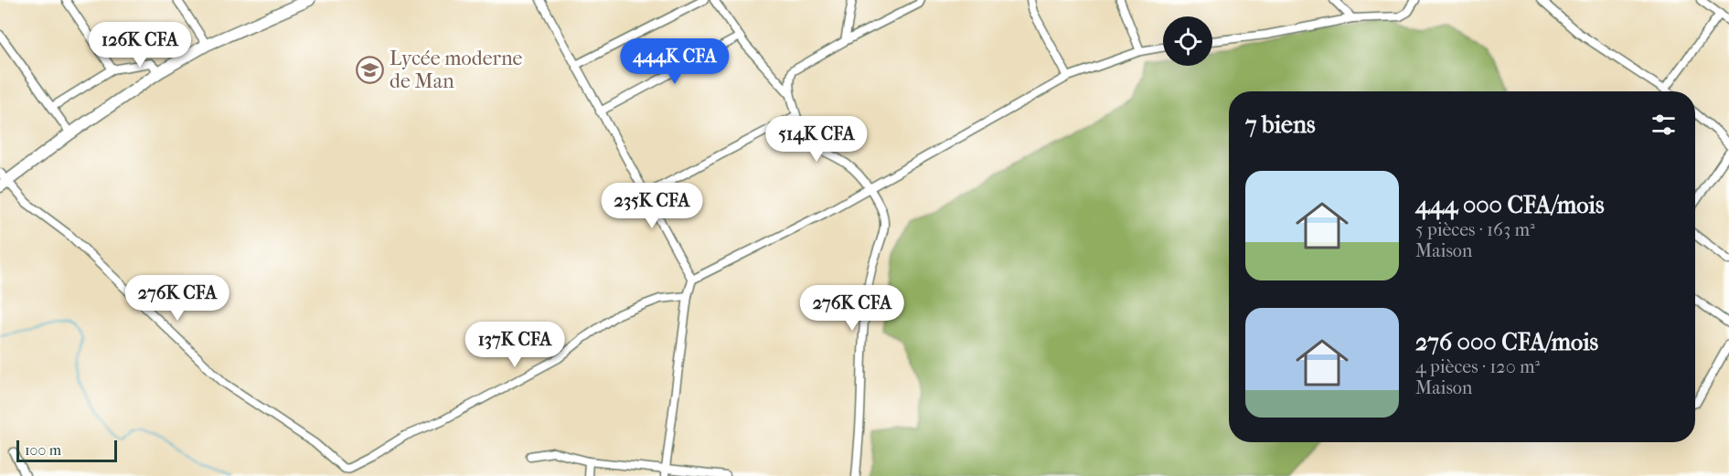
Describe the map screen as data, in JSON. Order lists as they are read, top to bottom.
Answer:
{
  "places": {
    "school or university": ["Lycée moderne de Man"]
  },
  "scale_bar": "100 m",
  "page": {
    "price": [
      "126K CFA",
      "444K CFA",
      "514K CFA",
      "235K CFA",
      "276K CFA",
      "276K CFA",
      "137K CFA"
    ],
    "heading": "7 biens",
    "list": [
      {
        "name": "444 000 CFA/mois",
        "note": "5 pièces · 163 m² · Maison"
      },
      {
        "name": "276 000 CFA/mois",
        "note": "4 pièces · 120 m² · Maison"
      }
    ],
    "scale": "100 m"
  }
}
